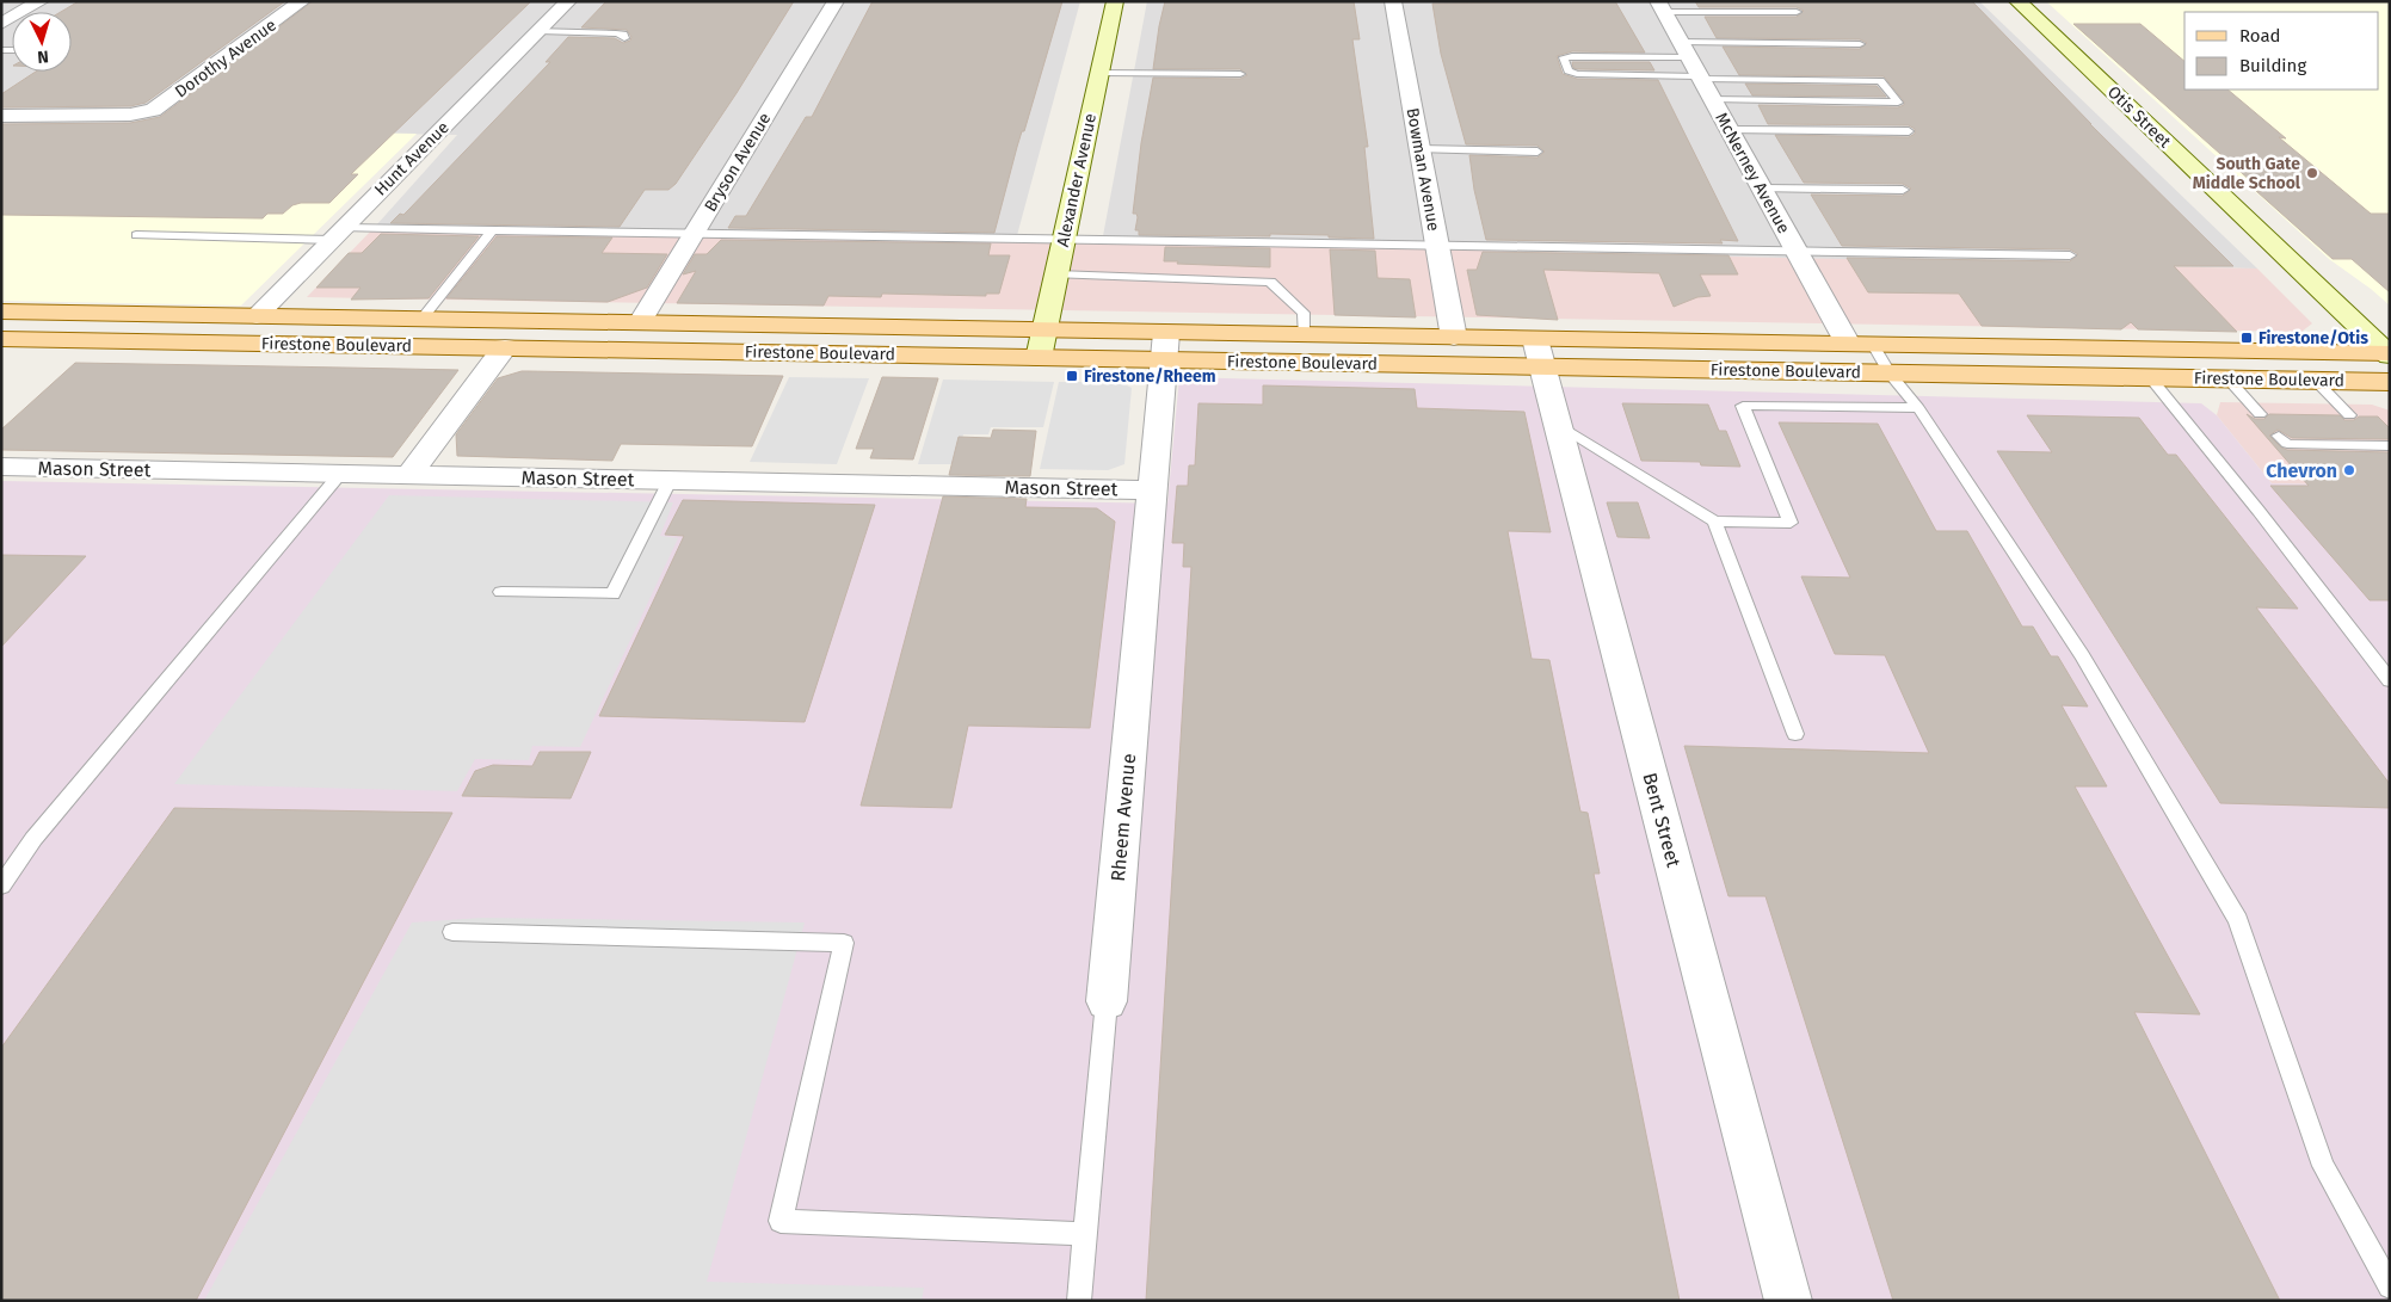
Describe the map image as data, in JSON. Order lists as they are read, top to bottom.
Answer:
{
  "streets": {
    "main road": ["Firestone Boulevard"],
    "street": [
      "Dorothy Avenue",
      "Otis Street",
      "Hunt Avenue",
      "Bryson Avenue",
      "Bowman Avenue",
      "McNerney Avenue",
      "Alexander Avenue",
      "Mason Street",
      "Rheem Avenue",
      "Bent Street"
    ]
  },
  "crossings": [
    ["Otis Street", "Firestone Boulevard"],
    ["Hunt Avenue", "Firestone Boulevard"],
    ["Bryson Avenue", "Firestone Boulevard"],
    ["Bowman Avenue", "Firestone Boulevard"],
    ["McNerney Avenue", "Firestone Boulevard"],
    ["Alexander Avenue", "Firestone Boulevard"],
    ["Firestone Boulevard", "Rheem Avenue"],
    ["Firestone Boulevard", "Bent Street"],
    ["Mason Street", "Rheem Avenue"]
  ],
  "places": {
    "other": ["South Gate Middle School", "Chevron"],
    "transit": ["Firestone/Otis", "Firestone/Rheem"]
  },
  "legend": ["Road", "Building"],
  "north": "bottom"
}
